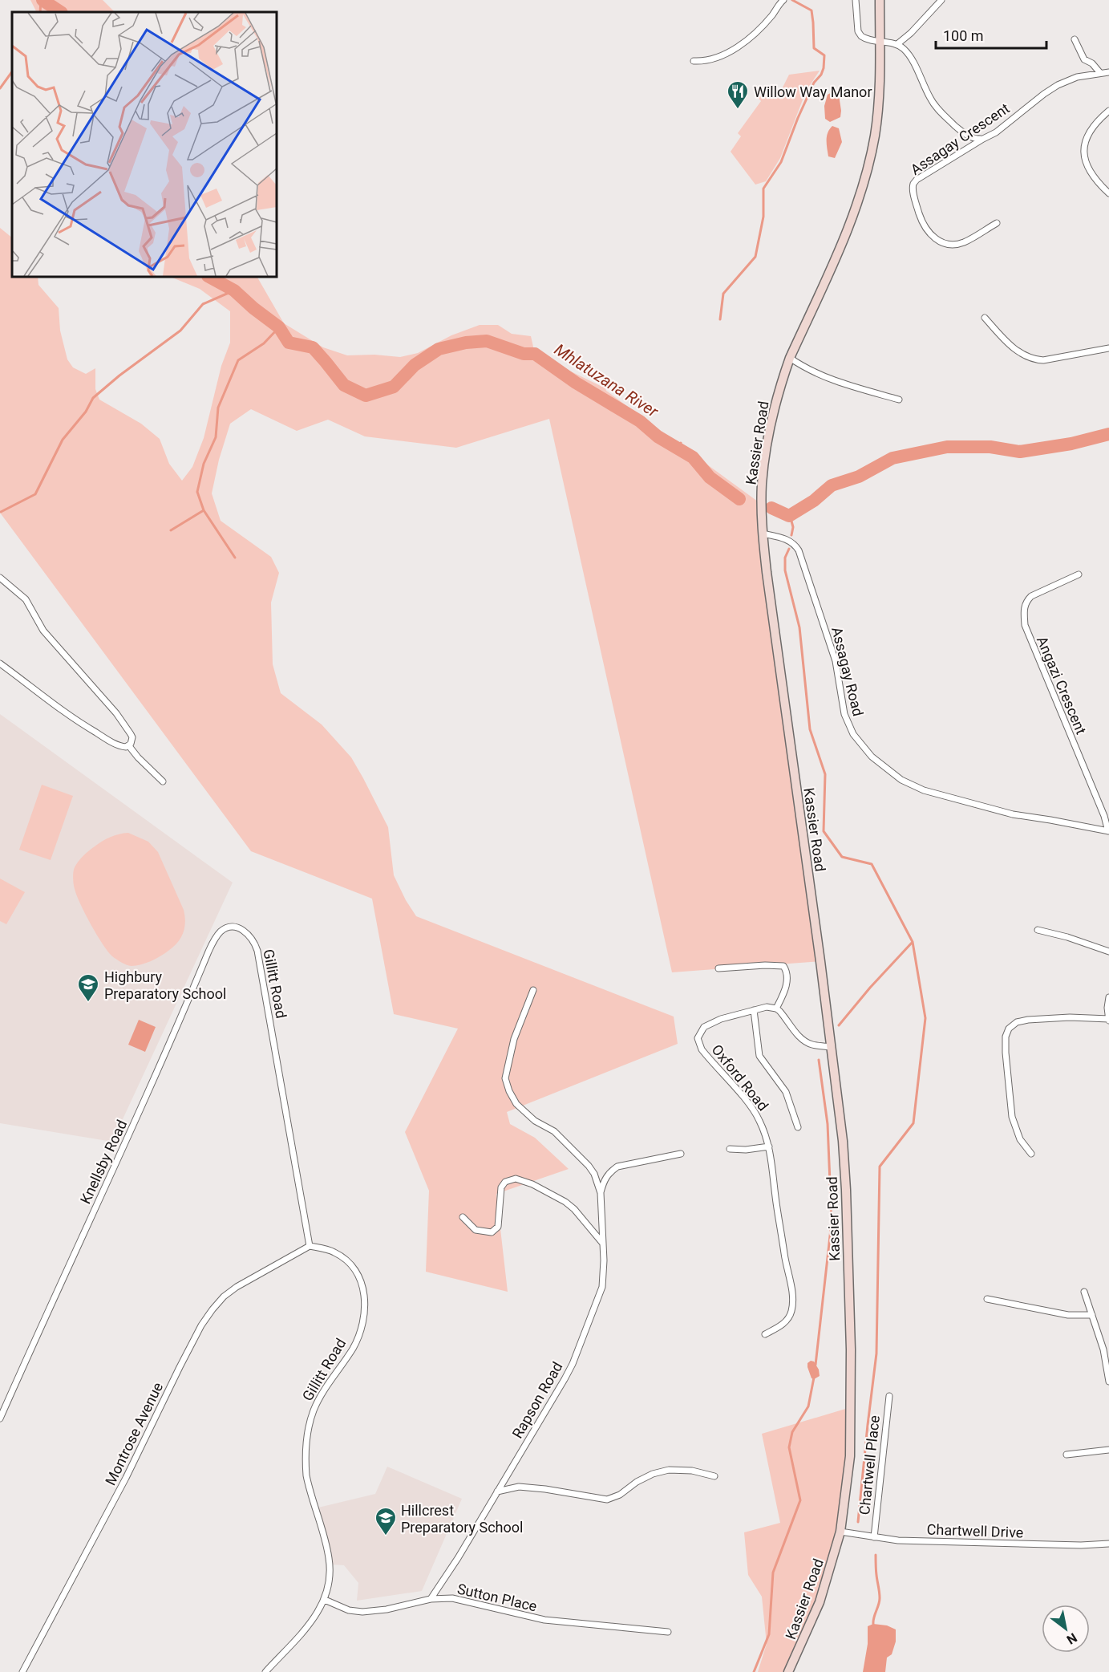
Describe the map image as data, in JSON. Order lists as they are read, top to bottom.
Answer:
{
  "streets": {
    "main road": ["Kassier Road"],
    "street": [
      "Assagay Crescent",
      "Assagay Road",
      "Angazi Crescent",
      "Gillitt Road",
      "Oxford Road",
      "Knellsby Road",
      "Rapson Road",
      "Montrose Avenue",
      "Chartwell Place",
      "Chartwell Drive",
      "Sutton Place"
    ]
  },
  "crossings": [
    ["Kassier Road", "Assagay Road"],
    ["Kassier Road", "Chartwell Drive"],
    ["Assagay Road", "Angazi Crescent"],
    ["Gillitt Road", "Knellsby Road"],
    ["Gillitt Road", "Montrose Avenue"],
    ["Gillitt Road", "Sutton Place"],
    ["Rapson Road", "Sutton Place"],
    ["Chartwell Place", "Chartwell Drive"]
  ],
  "water": ["Mhlatuzana River"],
  "places": {
    "restaurant": ["Willow Way Manor"],
    "school or university": ["Highbury Preparatory School", "Hillcrest Preparatory School"]
  },
  "scale_bar": "100 m",
  "north": "bottom right"
}
